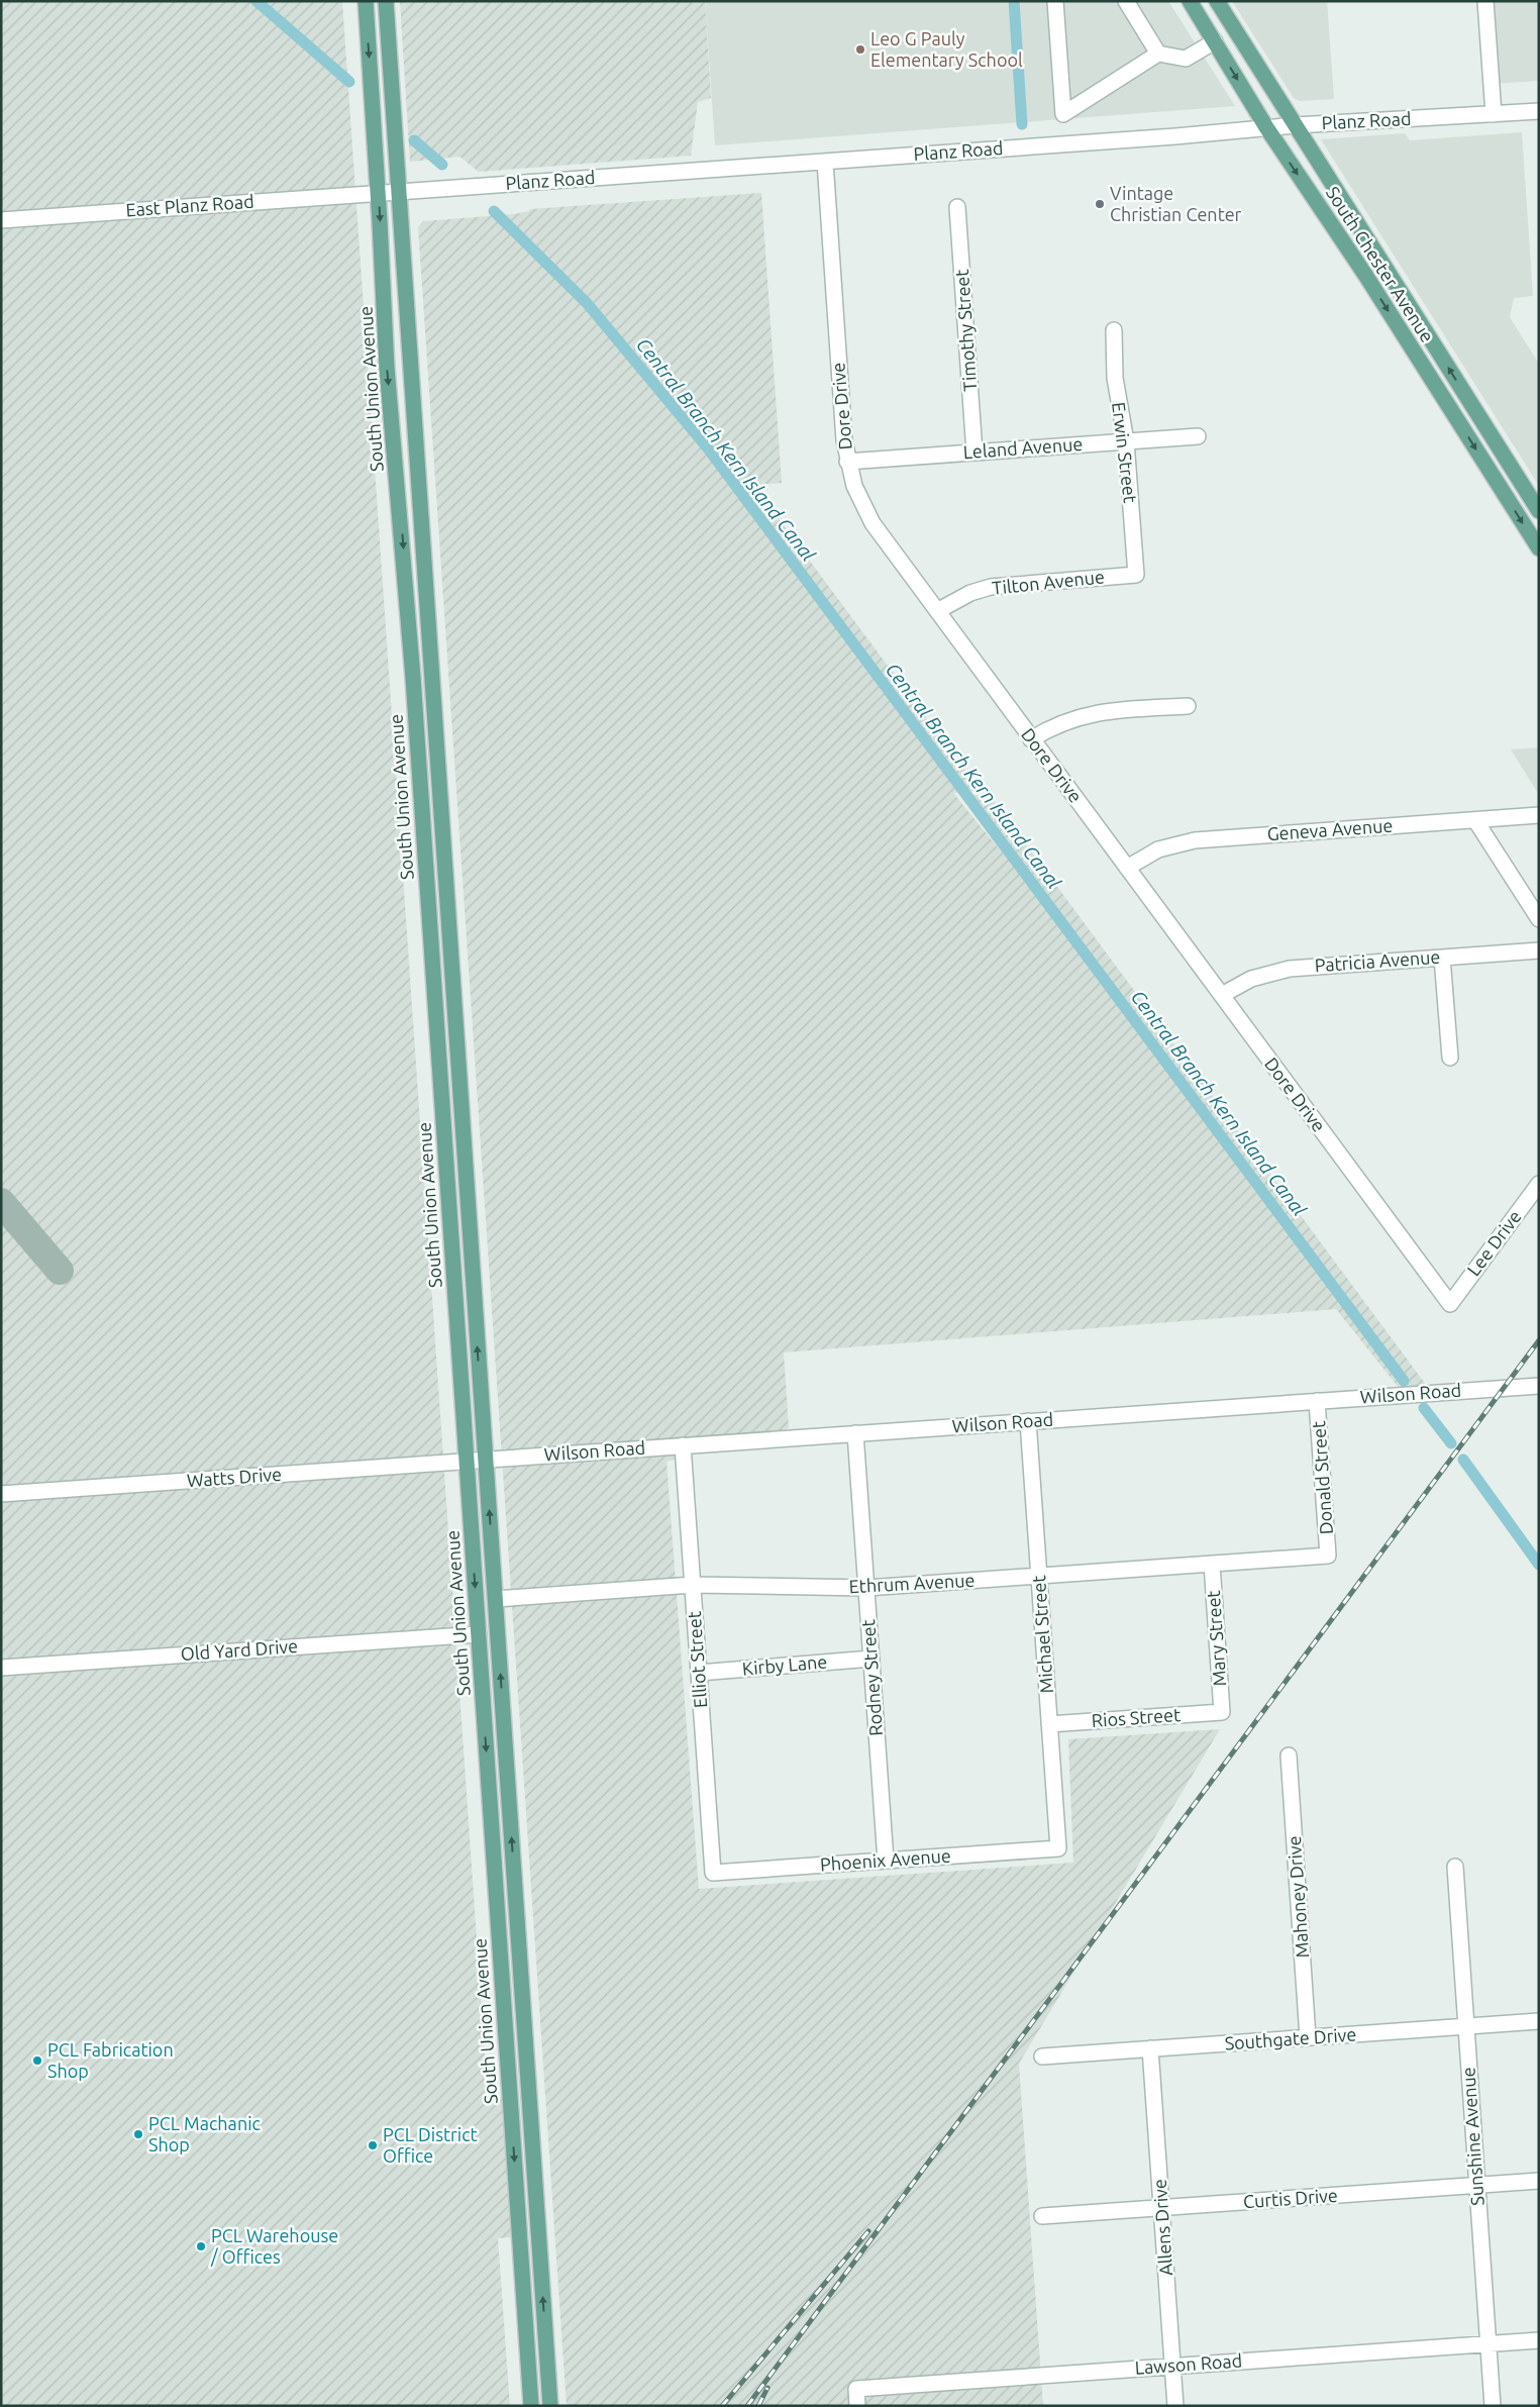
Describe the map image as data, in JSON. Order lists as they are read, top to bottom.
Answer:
{
  "streets": {
    "main road": ["South Chester Avenue", "South Union Avenue"],
    "street": [
      "Planz Road",
      "East Planz Road",
      "Timothy Street",
      "Dore Drive",
      "Leland Avenue",
      "Erwin Street",
      "Tilton Avenue",
      "Geneva Avenue",
      "Patricia Avenue",
      "Lee Drive",
      "Wilson Road",
      "Watts Drive",
      "Donald Street",
      "Ethrum Avenue",
      "Michael Street",
      "Mary Street",
      "Old Yard Drive",
      "Elliot Street",
      "Kirby Lane",
      "Rodney Street",
      "Rios Street",
      "Phoenix Avenue",
      "Mahoney Drive",
      "Southgate Drive",
      "Sunshine Avenue",
      "Curtis Drive",
      "Allens Drive",
      "Lawson Road"
    ]
  },
  "crossings": [
    ["Planz Road", "East Planz Road"],
    ["Planz Road", "South Chester Avenue"],
    ["Planz Road", "South Union Avenue"],
    ["Planz Road", "Dore Drive"],
    ["East Planz Road", "South Union Avenue"],
    ["Timothy Street", "Leland Avenue"],
    ["South Union Avenue", "Wilson Road"],
    ["South Union Avenue", "Watts Drive"],
    ["South Union Avenue", "Ethrum Avenue"],
    ["South Union Avenue", "Old Yard Drive"],
    ["Dore Drive", "Leland Avenue"],
    ["Dore Drive", "Tilton Avenue"],
    ["Dore Drive", "Geneva Avenue"],
    ["Dore Drive", "Patricia Avenue"],
    ["Dore Drive", "Lee Drive"],
    ["Leland Avenue", "Erwin Street"],
    ["Erwin Street", "Tilton Avenue"],
    ["Wilson Road", "Watts Drive"],
    ["Wilson Road", "Donald Street"],
    ["Wilson Road", "Michael Street"],
    ["Wilson Road", "Elliot Street"],
    ["Wilson Road", "Rodney Street"],
    ["Donald Street", "Ethrum Avenue"],
    ["Ethrum Avenue", "Michael Street"],
    ["Ethrum Avenue", "Mary Street"],
    ["Ethrum Avenue", "Elliot Street"],
    ["Ethrum Avenue", "Rodney Street"],
    ["Michael Street", "Rios Street"],
    ["Michael Street", "Phoenix Avenue"],
    ["Mary Street", "Rios Street"],
    ["Elliot Street", "Kirby Lane"],
    ["Elliot Street", "Phoenix Avenue"],
    ["Kirby Lane", "Rodney Street"],
    ["Rodney Street", "Phoenix Avenue"],
    ["Mahoney Drive", "Southgate Drive"],
    ["Southgate Drive", "Sunshine Avenue"],
    ["Southgate Drive", "Allens Drive"],
    ["Sunshine Avenue", "Curtis Drive"],
    ["Sunshine Avenue", "Lawson Road"],
    ["Curtis Drive", "Allens Drive"],
    ["Allens Drive", "Lawson Road"]
  ],
  "water": ["Central Branch Kern Island Canal"],
  "places": [
    "Leo G Pauly Elementary School",
    "Vintage Christian Center",
    "PCL Fabrication Shop",
    "PCL Machanic Shop",
    "PCL District Office",
    "PCL Warehouse / Offices"
  ]
}
